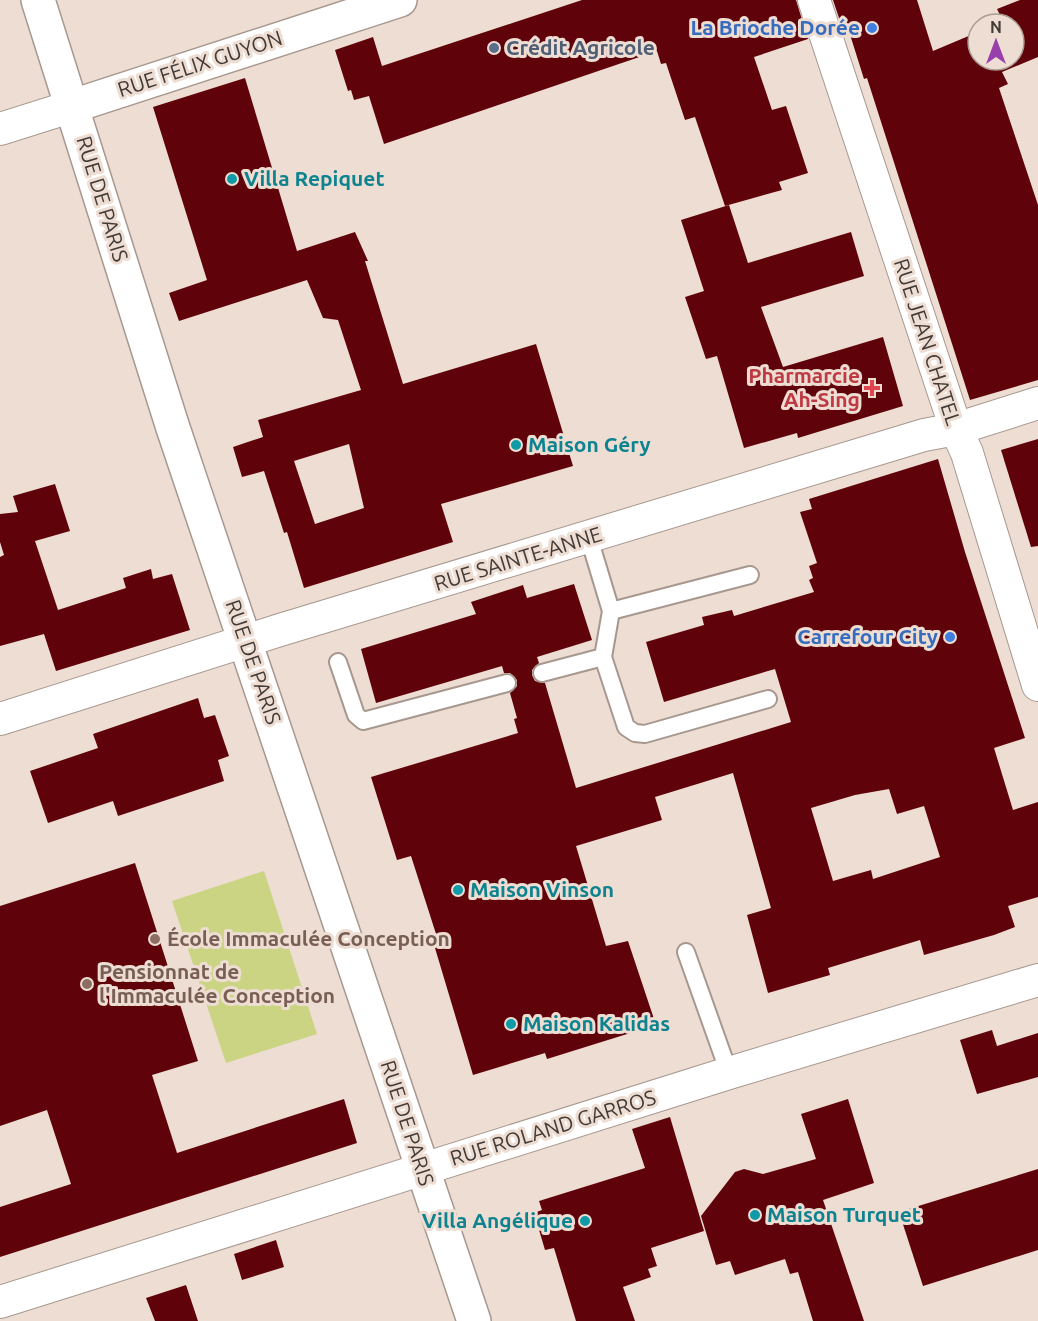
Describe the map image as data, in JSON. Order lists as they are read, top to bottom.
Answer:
{
  "streets": {
    "main road": ["RUE FÉLIX GUYON", "RUE DE PARIS"],
    "street": ["RUE JEAN CHATEL", "RUE SAINTE-ANNE", "RUE ROLAND GARROS"]
  },
  "crossings": [
    ["RUE FÉLIX GUYON", "RUE DE PARIS"],
    ["RUE DE PARIS", "RUE SAINTE-ANNE"],
    ["RUE DE PARIS", "RUE ROLAND GARROS"],
    ["RUE JEAN CHATEL", "RUE SAINTE-ANNE"]
  ],
  "places": {
    "other": [
      "La Brioche Dorée",
      "Crédit Agricole",
      "Villa Repiquet",
      "Maison Géry",
      "Carrefour City",
      "Maison Vinson",
      "École Immaculée Conception",
      "Pensionnat de l'Immaculée Conception",
      "Maison Kalidas",
      "Maison Turquet",
      "Villa Angélique"
    ],
    "health": ["Pharmarcie Ah-Sing"]
  },
  "north": "top"
}
